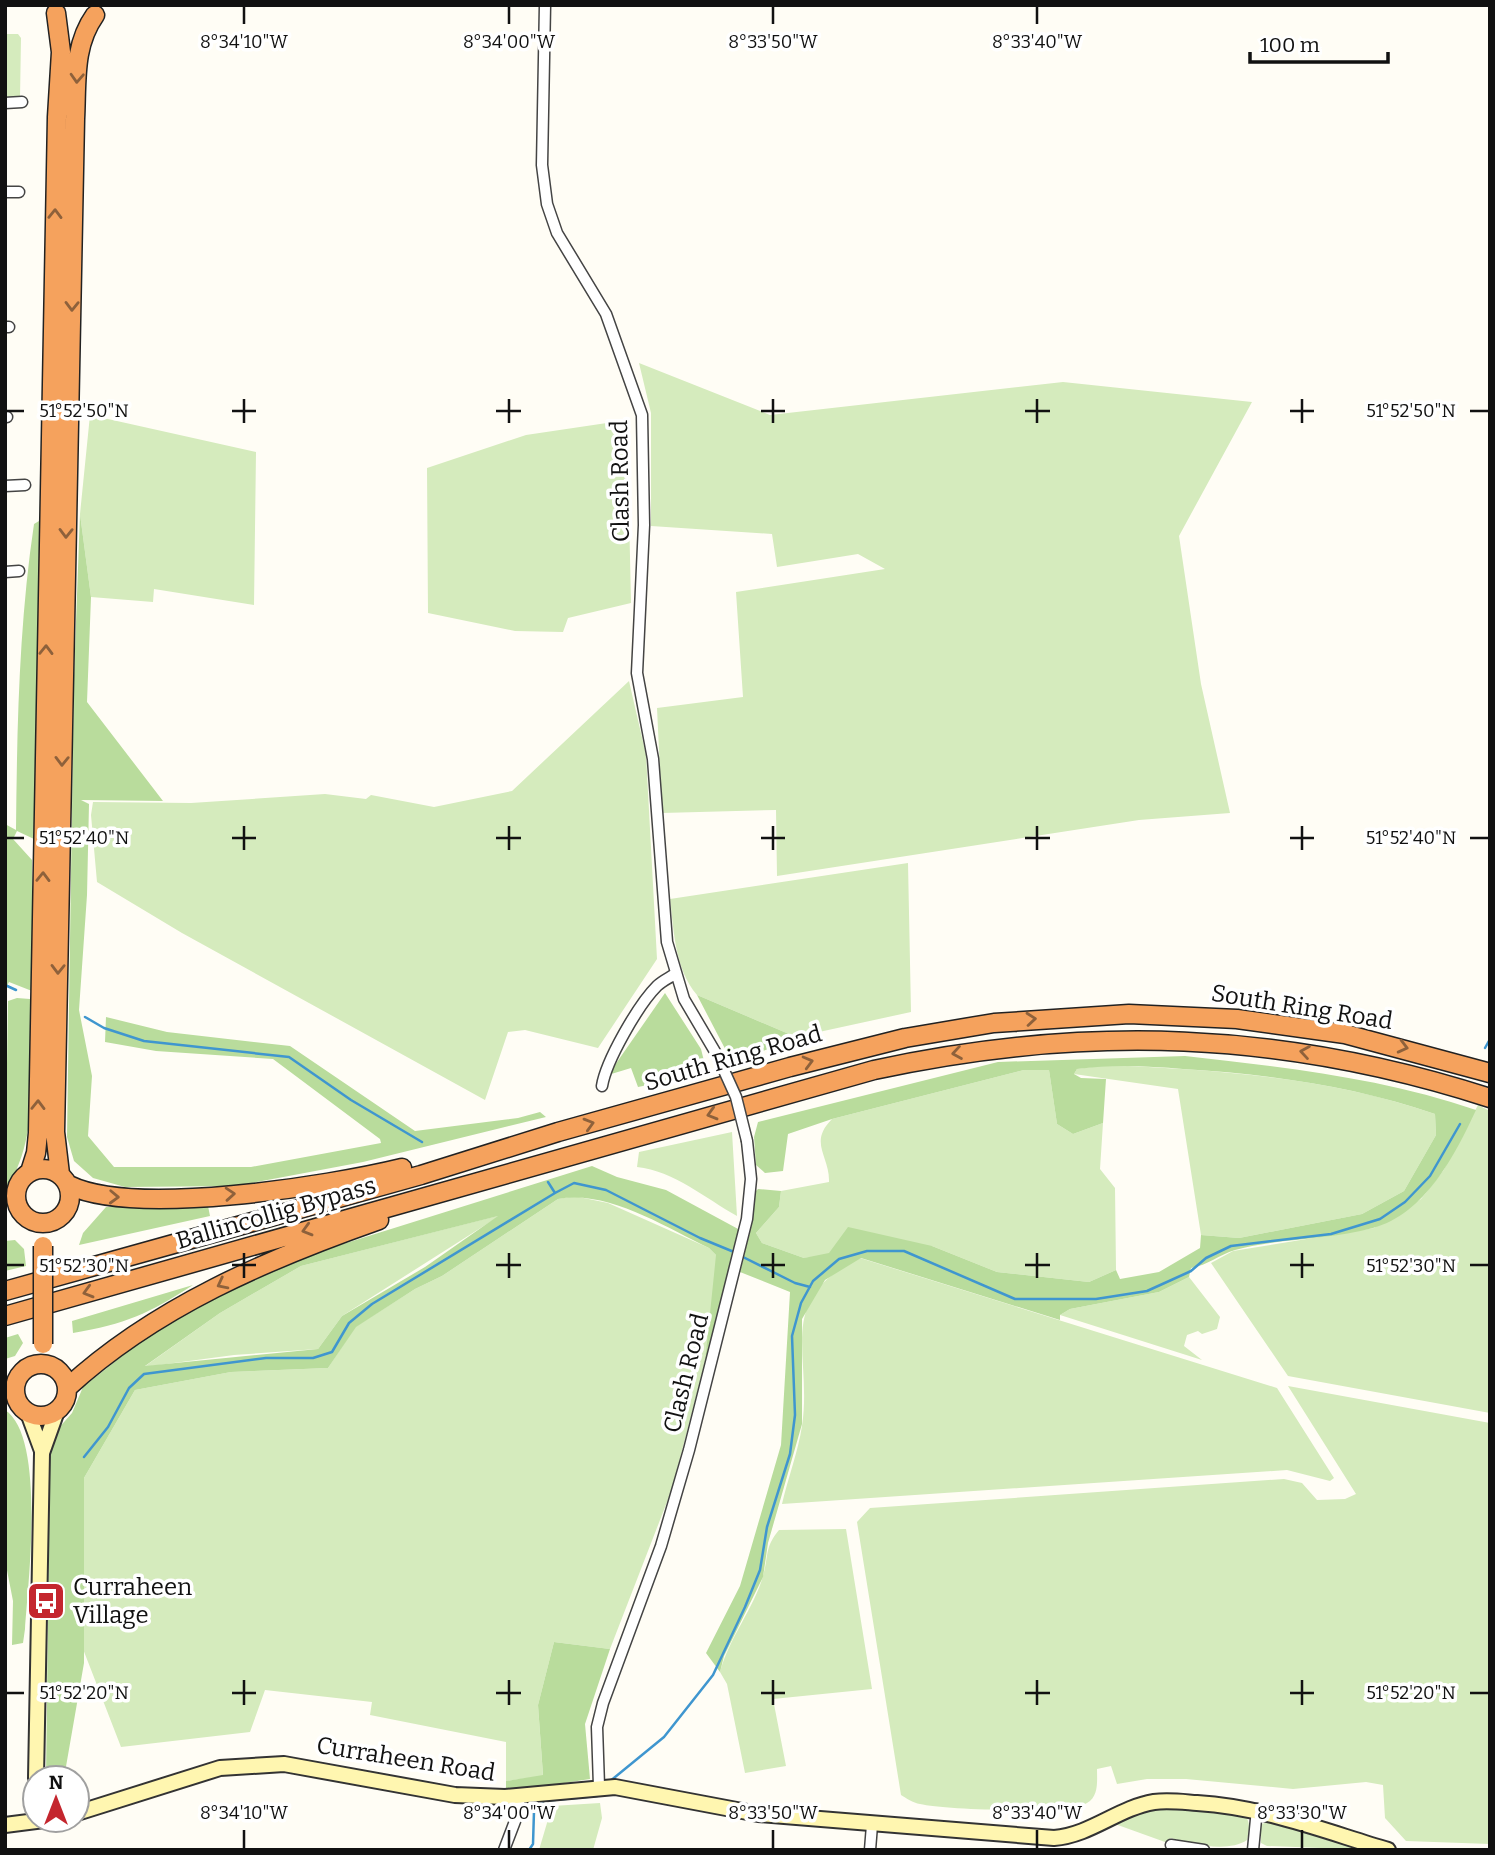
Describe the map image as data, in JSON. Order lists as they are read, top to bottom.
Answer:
{
  "streets": {
    "highway": ["South Ring Road", "Ballincollig Bypass"],
    "street": ["Clash Road", "Curraheen Road"]
  },
  "crossings": [
    ["Clash Road", "Curraheen Road"],
    ["South Ring Road", "Ballincollig Bypass"]
  ],
  "places": {
    "bus stop": ["Curraheen Village"]
  },
  "scale_bar": "100 m",
  "north": "top",
  "coordinates": [
    "8°34'10\"W",
    "8°34'00\"W",
    "8°33'50\"W",
    "8°33'40\"W",
    "51°52'50\"N",
    "51°52'40\"N",
    "51°52'30\"N",
    "51°52'20\"N",
    "8°33'30\"W"
  ]
}
